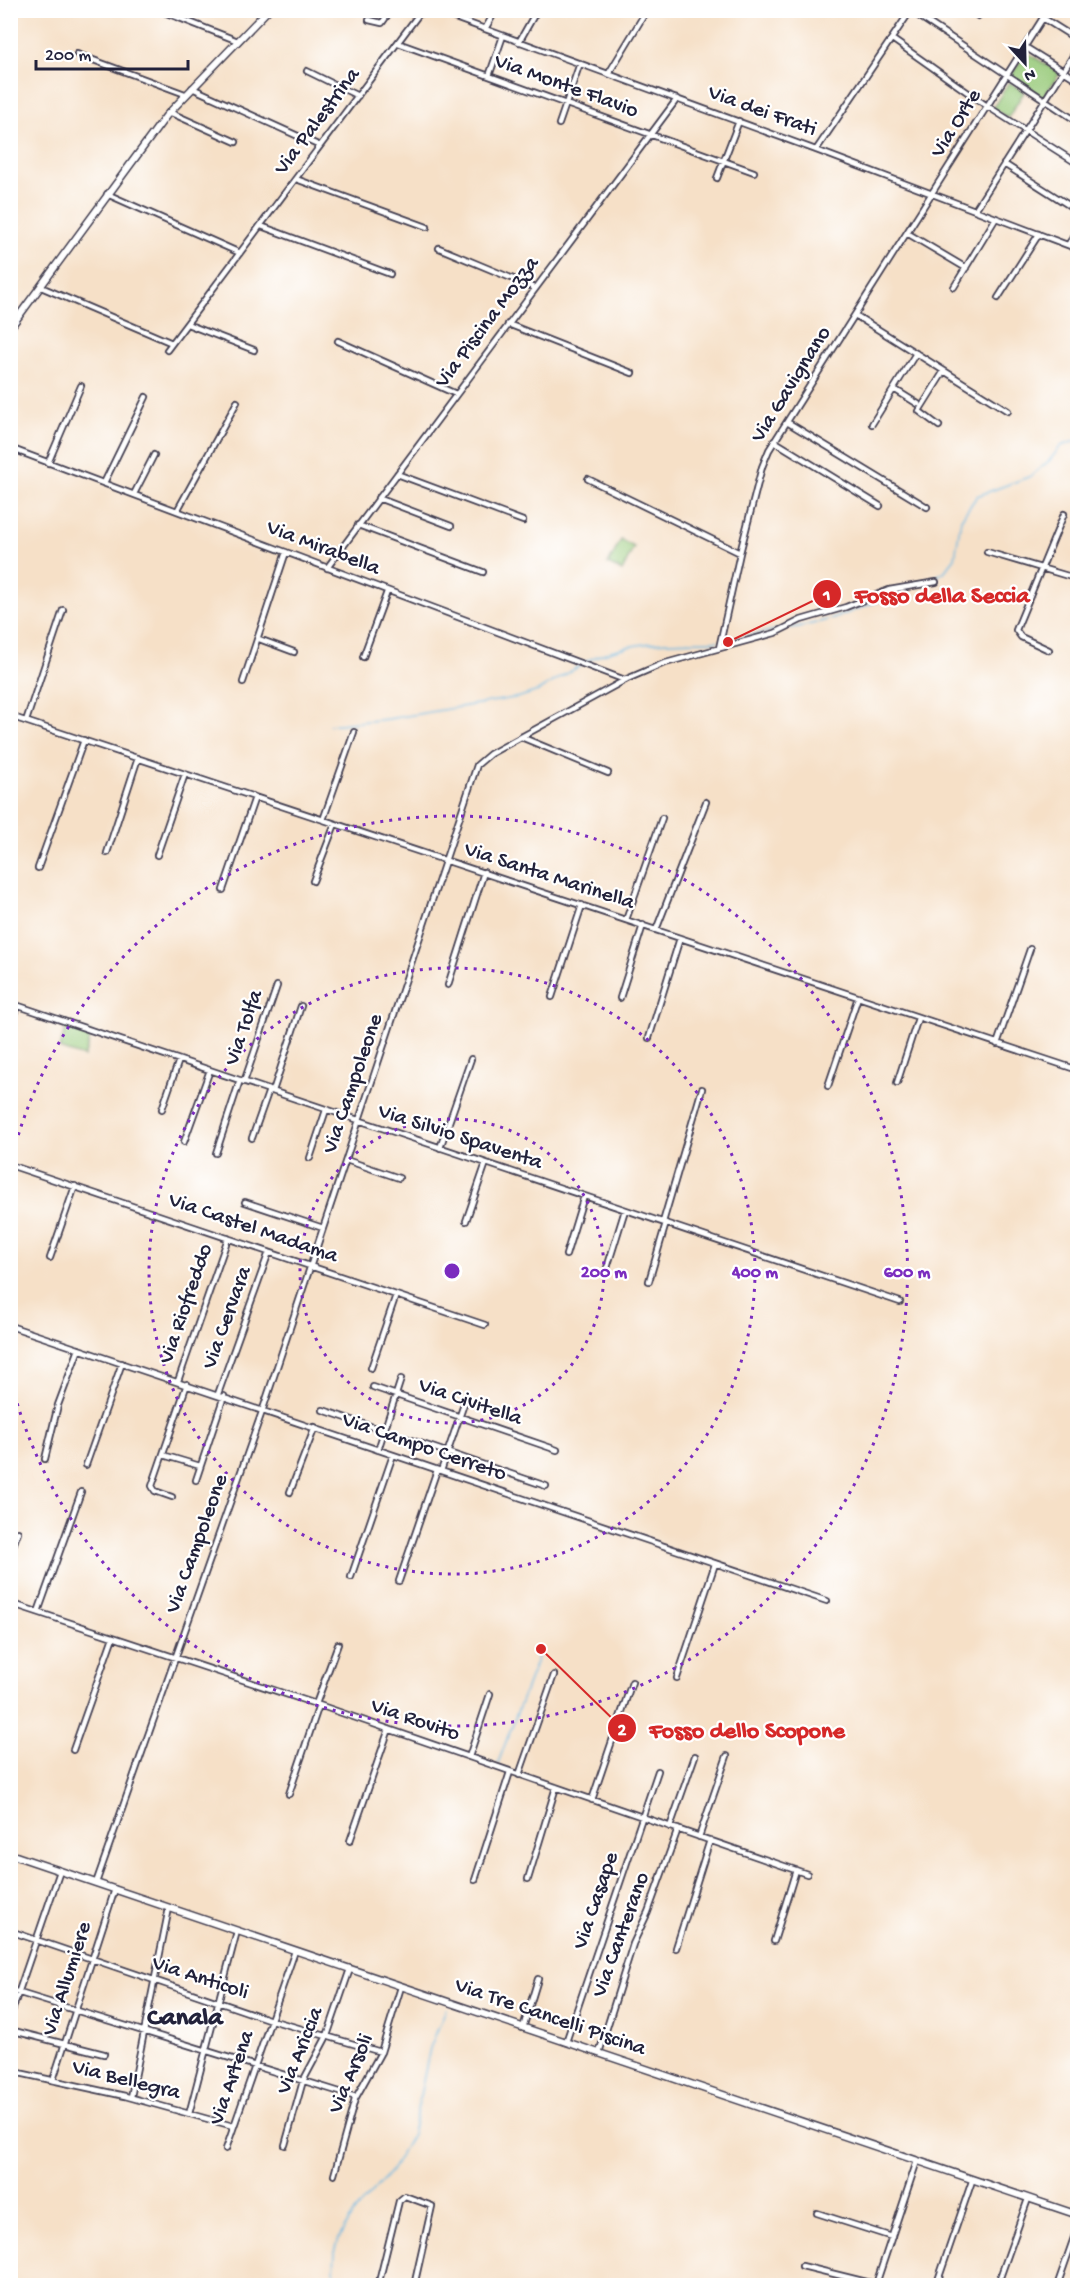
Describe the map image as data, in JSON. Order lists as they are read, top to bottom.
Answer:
{
  "streets": {
    "street": [
      "Via Monte Flavio",
      "Via dei Frati",
      "Via Palestrina",
      "Via Orte",
      "Via Piscina Mozza",
      "Via Gavignano",
      "Via Mirabella",
      "Via Santa Marinella",
      "Via Tolfa",
      "Via Campoleone",
      "Via Silvio Spaventa",
      "Via Castel Madama",
      "Via Riofreddo",
      "Via Cervara",
      "Via Civitella",
      "Via Campo Cerreto",
      "Via Rovito",
      "Via Casape",
      "Via Canterano",
      "Via Allumiere",
      "Via Anticoli",
      "Via Tre Cancelli Piscina",
      "Via Ariccia",
      "Via Arsoli",
      "Via Artena",
      "Via Bellegra"
    ]
  },
  "crossings": [
    ["Via Monte Flavio", "Via Palestrina"],
    ["Via Monte Flavio", "Via Piscina Mozza"],
    ["Via dei Frati", "Via Orte"],
    ["Via dei Frati", "Via Piscina Mozza"],
    ["Via dei Frati", "Via Gavignano"],
    ["Via Orte", "Via Gavignano"],
    ["Via Piscina Mozza", "Via Mirabella"],
    ["Via Gavignano", "Via Campoleone"],
    ["Via Mirabella", "Via Campoleone"],
    ["Via Santa Marinella", "Via Campoleone"],
    ["Via Tolfa", "Via Silvio Spaventa"],
    ["Via Campoleone", "Via Silvio Spaventa"],
    ["Via Campoleone", "Via Castel Madama"],
    ["Via Campoleone", "Via Campo Cerreto"],
    ["Via Campoleone", "Via Rovito"],
    ["Via Campoleone", "Via Tre Cancelli Piscina"],
    ["Via Castel Madama", "Via Riofreddo"],
    ["Via Castel Madama", "Via Cervara"],
    ["Via Riofreddo", "Via Campo Cerreto"],
    ["Via Cervara", "Via Campo Cerreto"],
    ["Via Rovito", "Via Casape"],
    ["Via Rovito", "Via Canterano"],
    ["Via Casape", "Via Tre Cancelli Piscina"],
    ["Via Canterano", "Via Tre Cancelli Piscina"],
    ["Via Allumiere", "Via Anticoli"],
    ["Via Allumiere", "Via Tre Cancelli Piscina"],
    ["Via Allumiere", "Via Bellegra"],
    ["Via Anticoli", "Via Ariccia"],
    ["Via Anticoli", "Via Arsoli"],
    ["Via Anticoli", "Via Artena"],
    ["Via Tre Cancelli Piscina", "Via Ariccia"],
    ["Via Tre Cancelli Piscina", "Via Arsoli"],
    ["Via Tre Cancelli Piscina", "Via Artena"],
    ["Via Artena", "Via Bellegra"]
  ],
  "districts": ["Canala"],
  "places": ["Fosso della Seccia", "Fosso dello Scopone"],
  "scale_bar": "200 m",
  "north": "bottom",
  "rings": ["200 m", "400 m", "600 m"]
}
